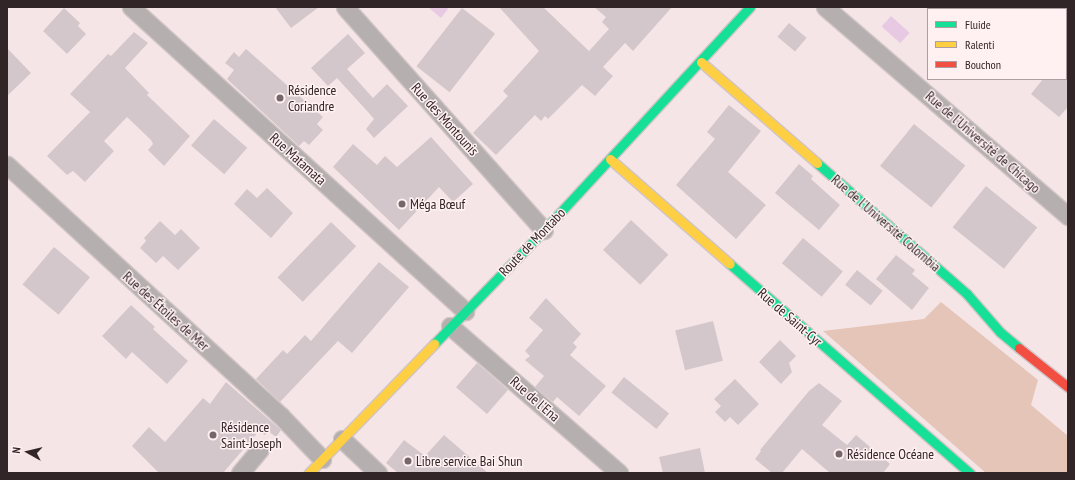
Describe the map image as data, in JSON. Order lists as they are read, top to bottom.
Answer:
{
  "streets": {
    "street": [
      "Rue des Montounis",
      "Rue de l’Université de Chicago",
      "Rue Matamata",
      "Rue de l'Université Colombia",
      "Route de Montabo",
      "Rue des Étoiles de Mer",
      "Rue de Saint-Cyr",
      "Rue de l'Ena"
    ]
  },
  "crossings": [
    ["Rue des Montounis", "Route de Montabo"],
    ["Rue Matamata", "Route de Montabo"],
    ["Rue de l'Université Colombia", "Route de Montabo"],
    ["Route de Montabo", "Rue des Étoiles de Mer"],
    ["Route de Montabo", "Rue de Saint-Cyr"],
    ["Route de Montabo", "Rue de l'Ena"]
  ],
  "places": [
    "Résidence Coriandre",
    "Méga Bœuf",
    "Résidence Saint-Joseph",
    "Résidence Océane",
    "Libre service Bai Shun"
  ],
  "legend": ["Fluide", "Ralenti", "Bouchon"],
  "north": "left"
}
